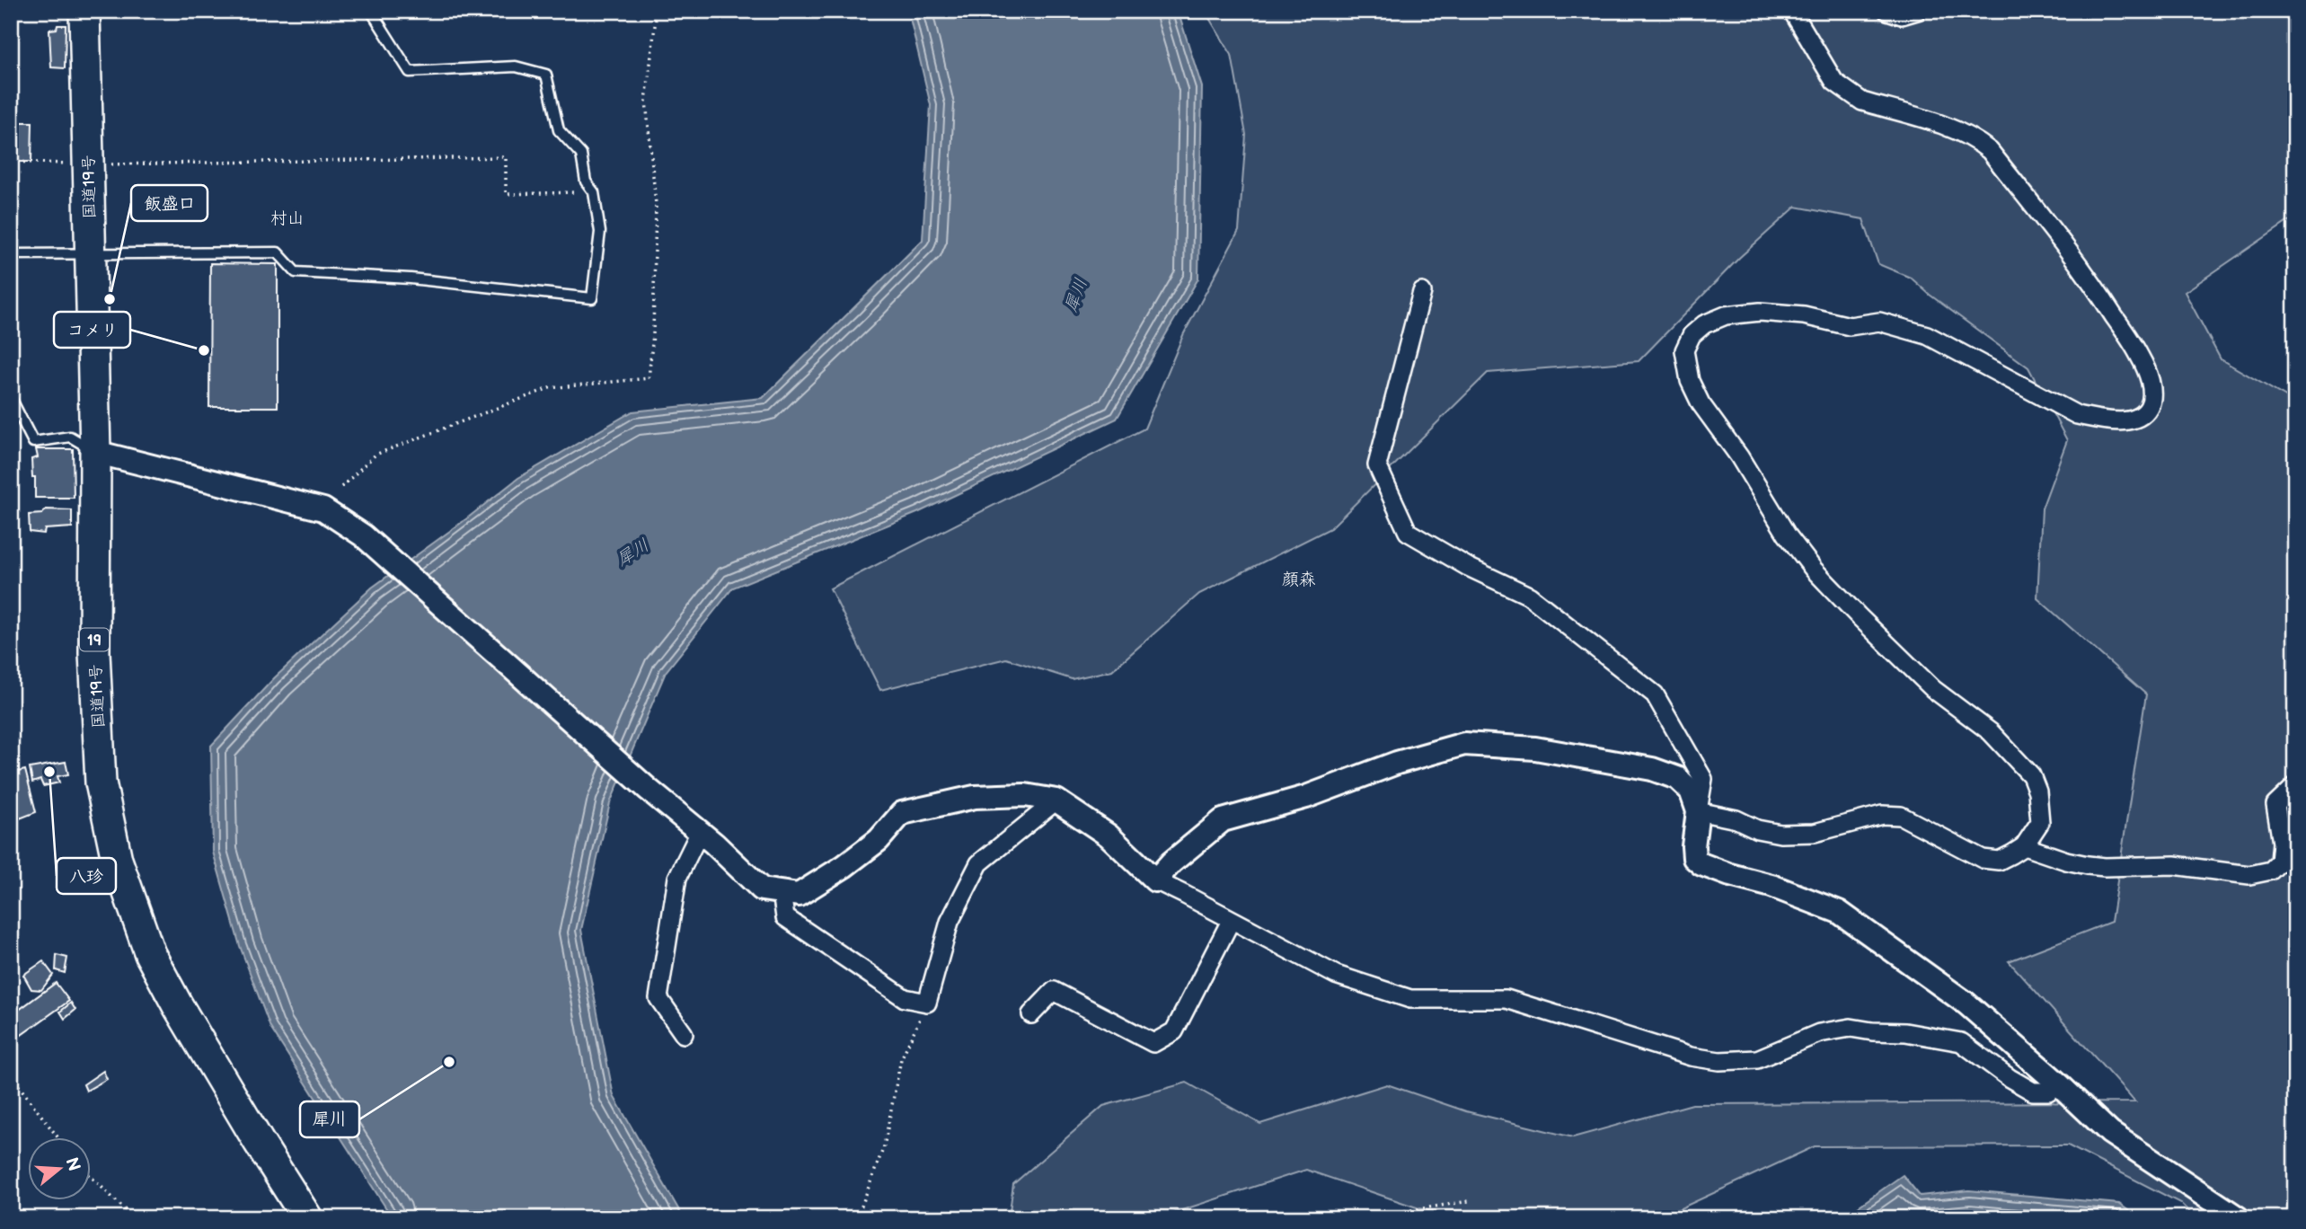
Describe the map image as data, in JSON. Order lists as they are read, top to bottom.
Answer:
{
  "streets": {
    "highway": ["国道19号", "19"]
  },
  "districts": ["村山", "顔森"],
  "water": ["犀川"],
  "places": [
    "飯盛口",
    "コメリ",
    "八珍",
    "犀川"
  ],
  "north": "right"
}
